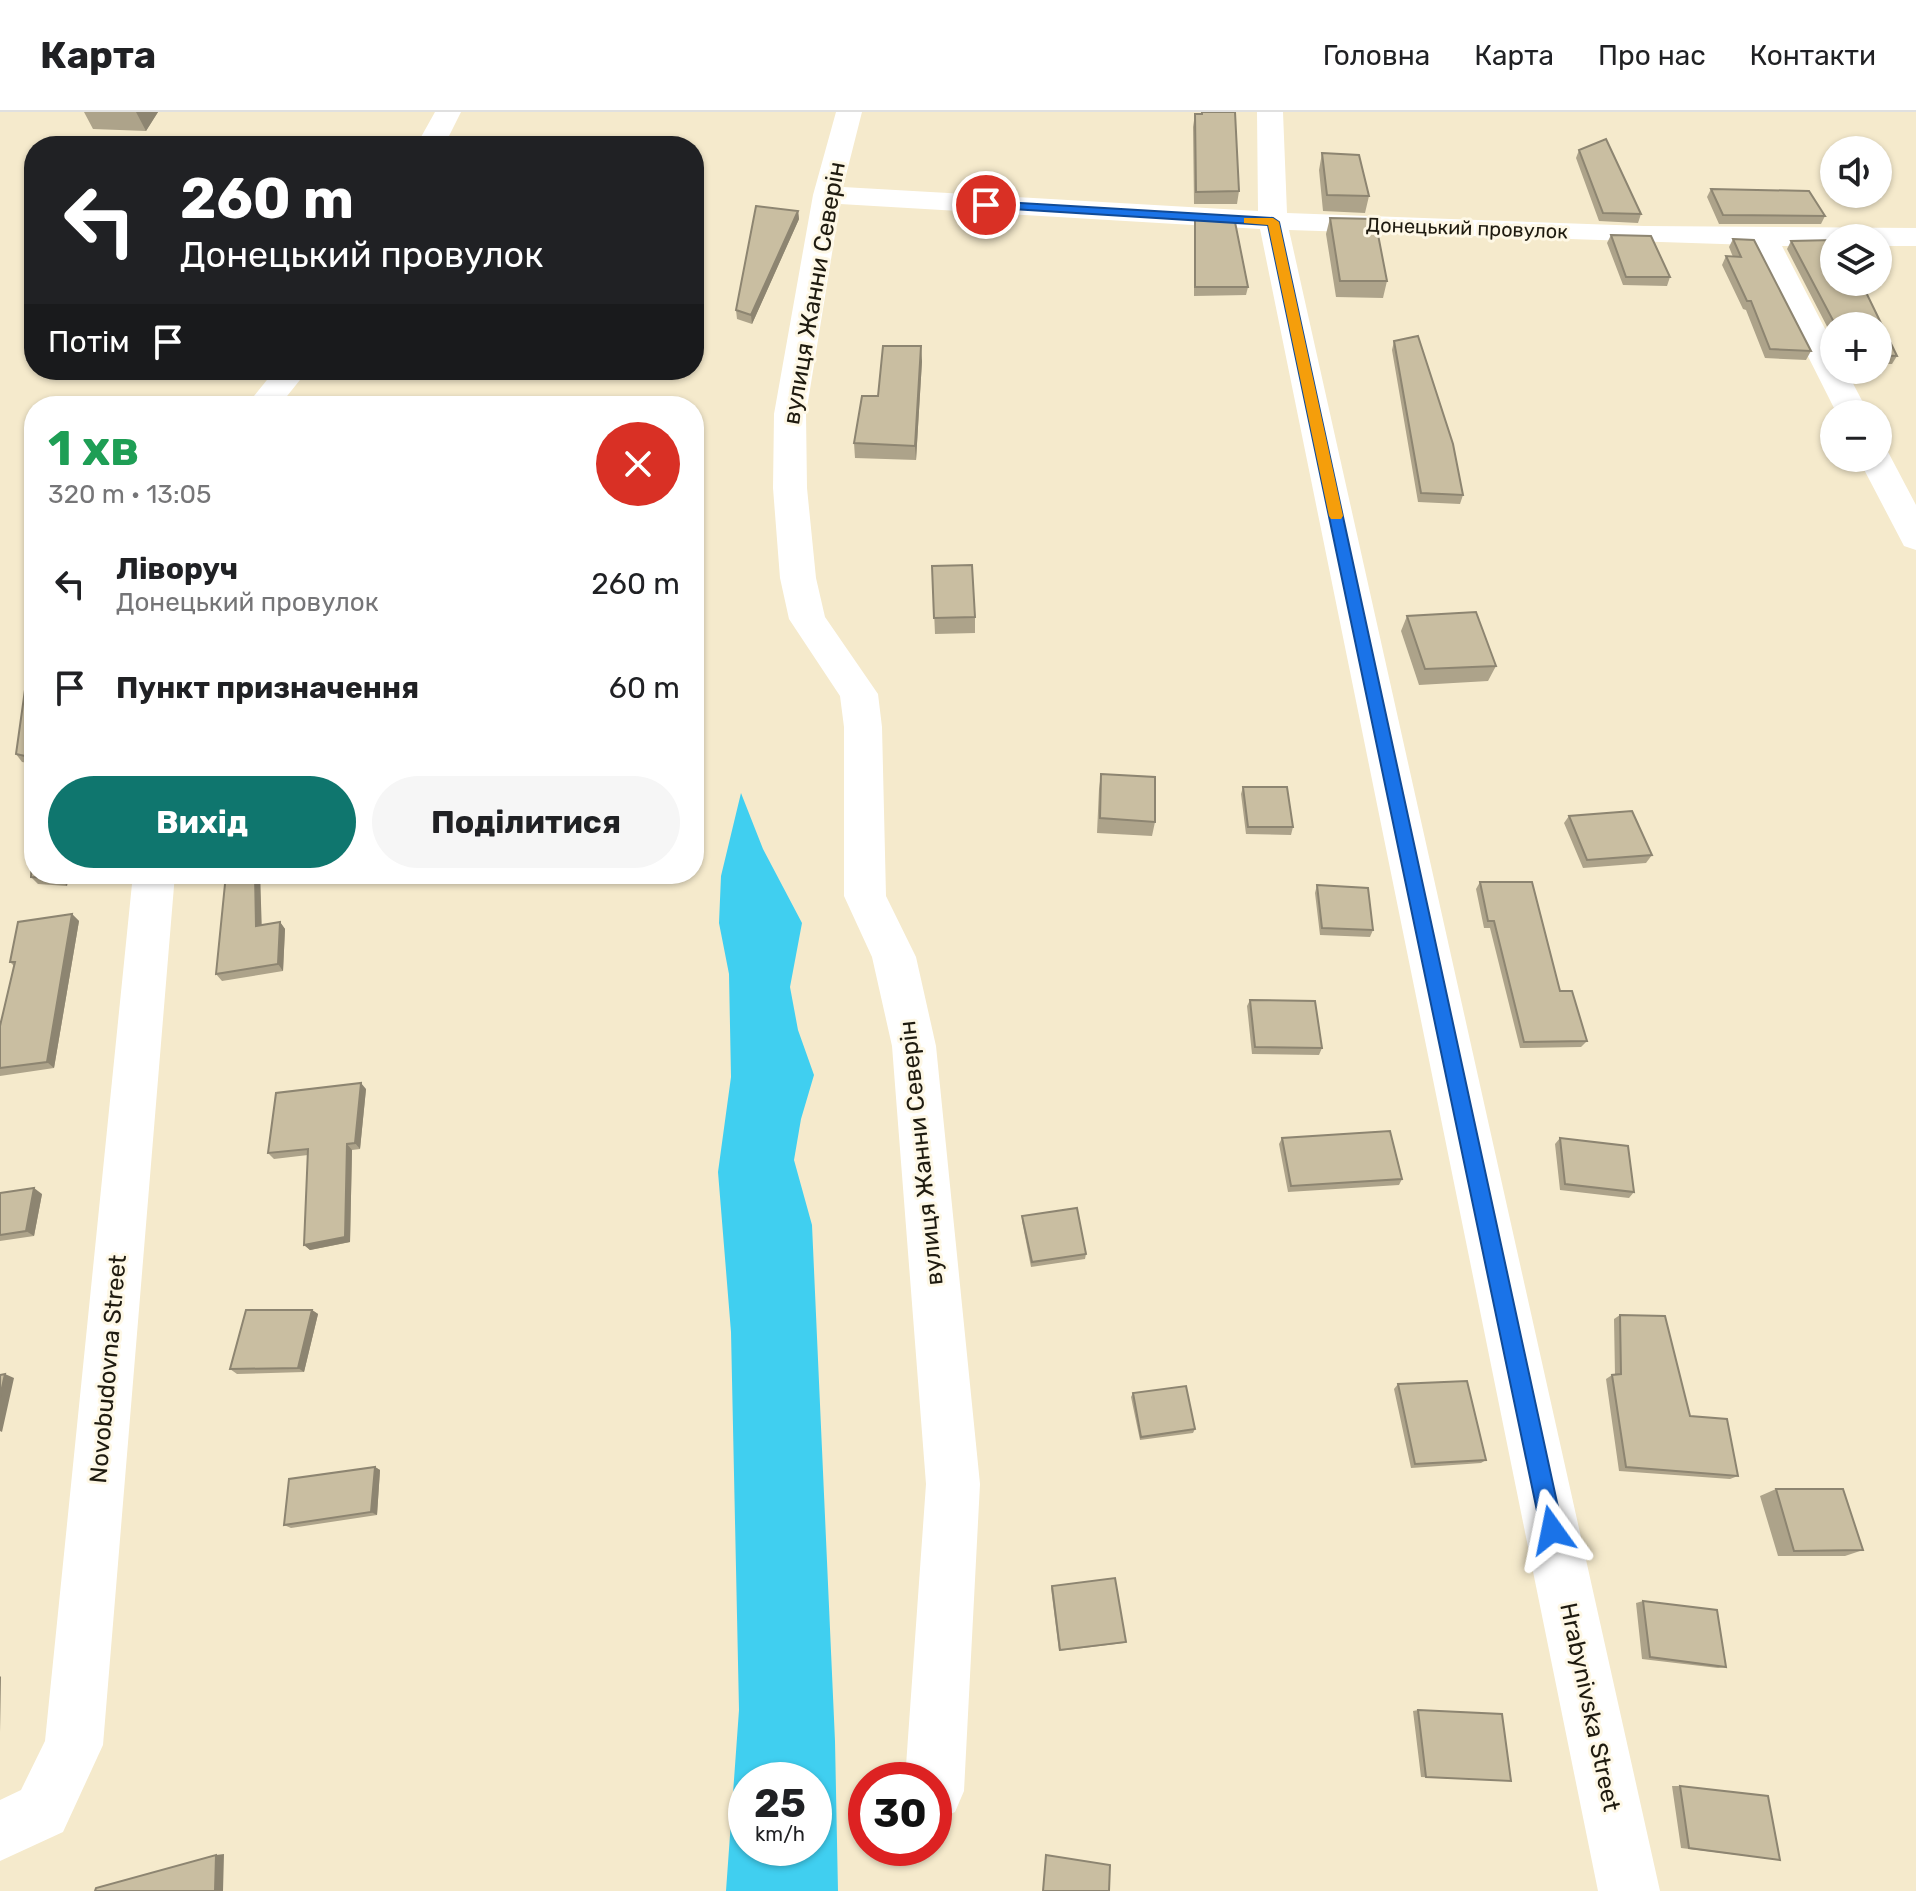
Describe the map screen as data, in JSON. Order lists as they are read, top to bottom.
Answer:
{
  "streets": {
    "street": [
      "Донецький провулок",
      "вулиця Жанни Северін",
      "Novobudovna Street",
      "Hrabynivska Street"
    ]
  },
  "crossings": [
    ["Донецький провулок", "вулиця Жанни Северін"],
    ["Донецький провулок", "Hrabynivska Street"]
  ],
  "page": {
    "header": "Карта",
    "nav": [
      "Головна",
      "Карта",
      "Про нас",
      "Контакти"
    ],
    "map_buttons": ["+", "−"],
    "turn": ["260 m", "Донецький провулок"],
    "then": "Потім",
    "heading": ["1 хв", "320 m · 13:05"],
    "list": [
      {
        "name": "Ліворуч",
        "note": "Донецький провулок",
        "value": "260 m"
      },
      {
        "name": "Пункт призначення",
        "value": "60 m"
      }
    ],
    "buttons": ["Вихід", "Поділитися"],
    "speed": "25 km/h",
    "limit": "30"
  }
}
